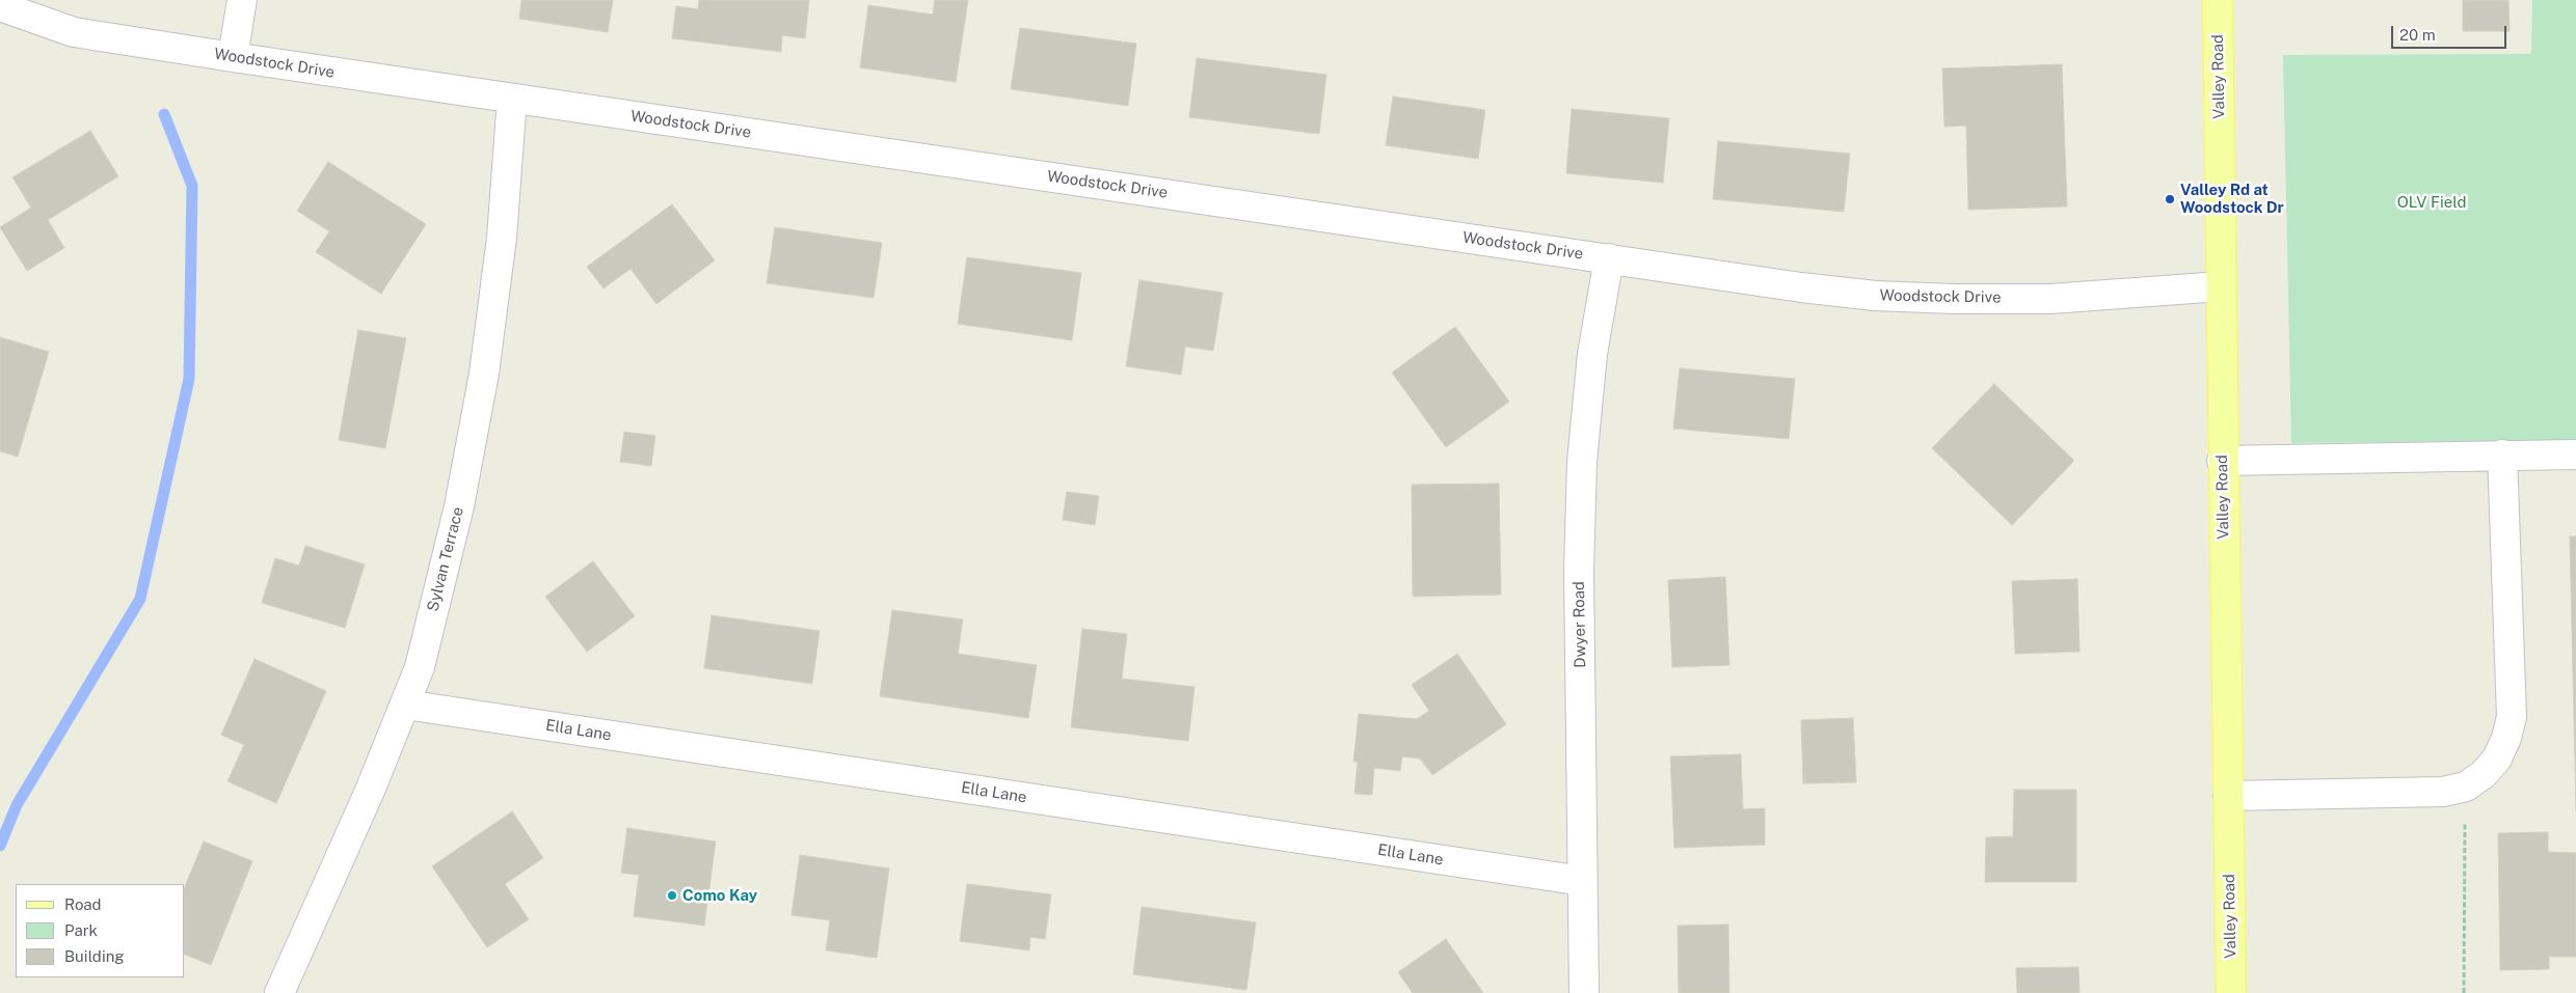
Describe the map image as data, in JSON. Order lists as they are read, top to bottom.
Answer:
{
  "streets": {
    "main road": ["Valley Road"],
    "street": [
      "Woodstock Drive",
      "Sylvan Terrace",
      "Dwyer Road",
      "Ella Lane"
    ]
  },
  "crossings": [
    ["Woodstock Drive", "Valley Road"],
    ["Woodstock Drive", "Sylvan Terrace"],
    ["Woodstock Drive", "Dwyer Road"],
    ["Sylvan Terrace", "Ella Lane"],
    ["Dwyer Road", "Ella Lane"]
  ],
  "parks": ["OLV Field"],
  "places": ["Valley Rd at Woodstock Dr", "Como Kay"],
  "legend": ["Road", "Park", "Building"],
  "scale_bar": "20 m"
}
